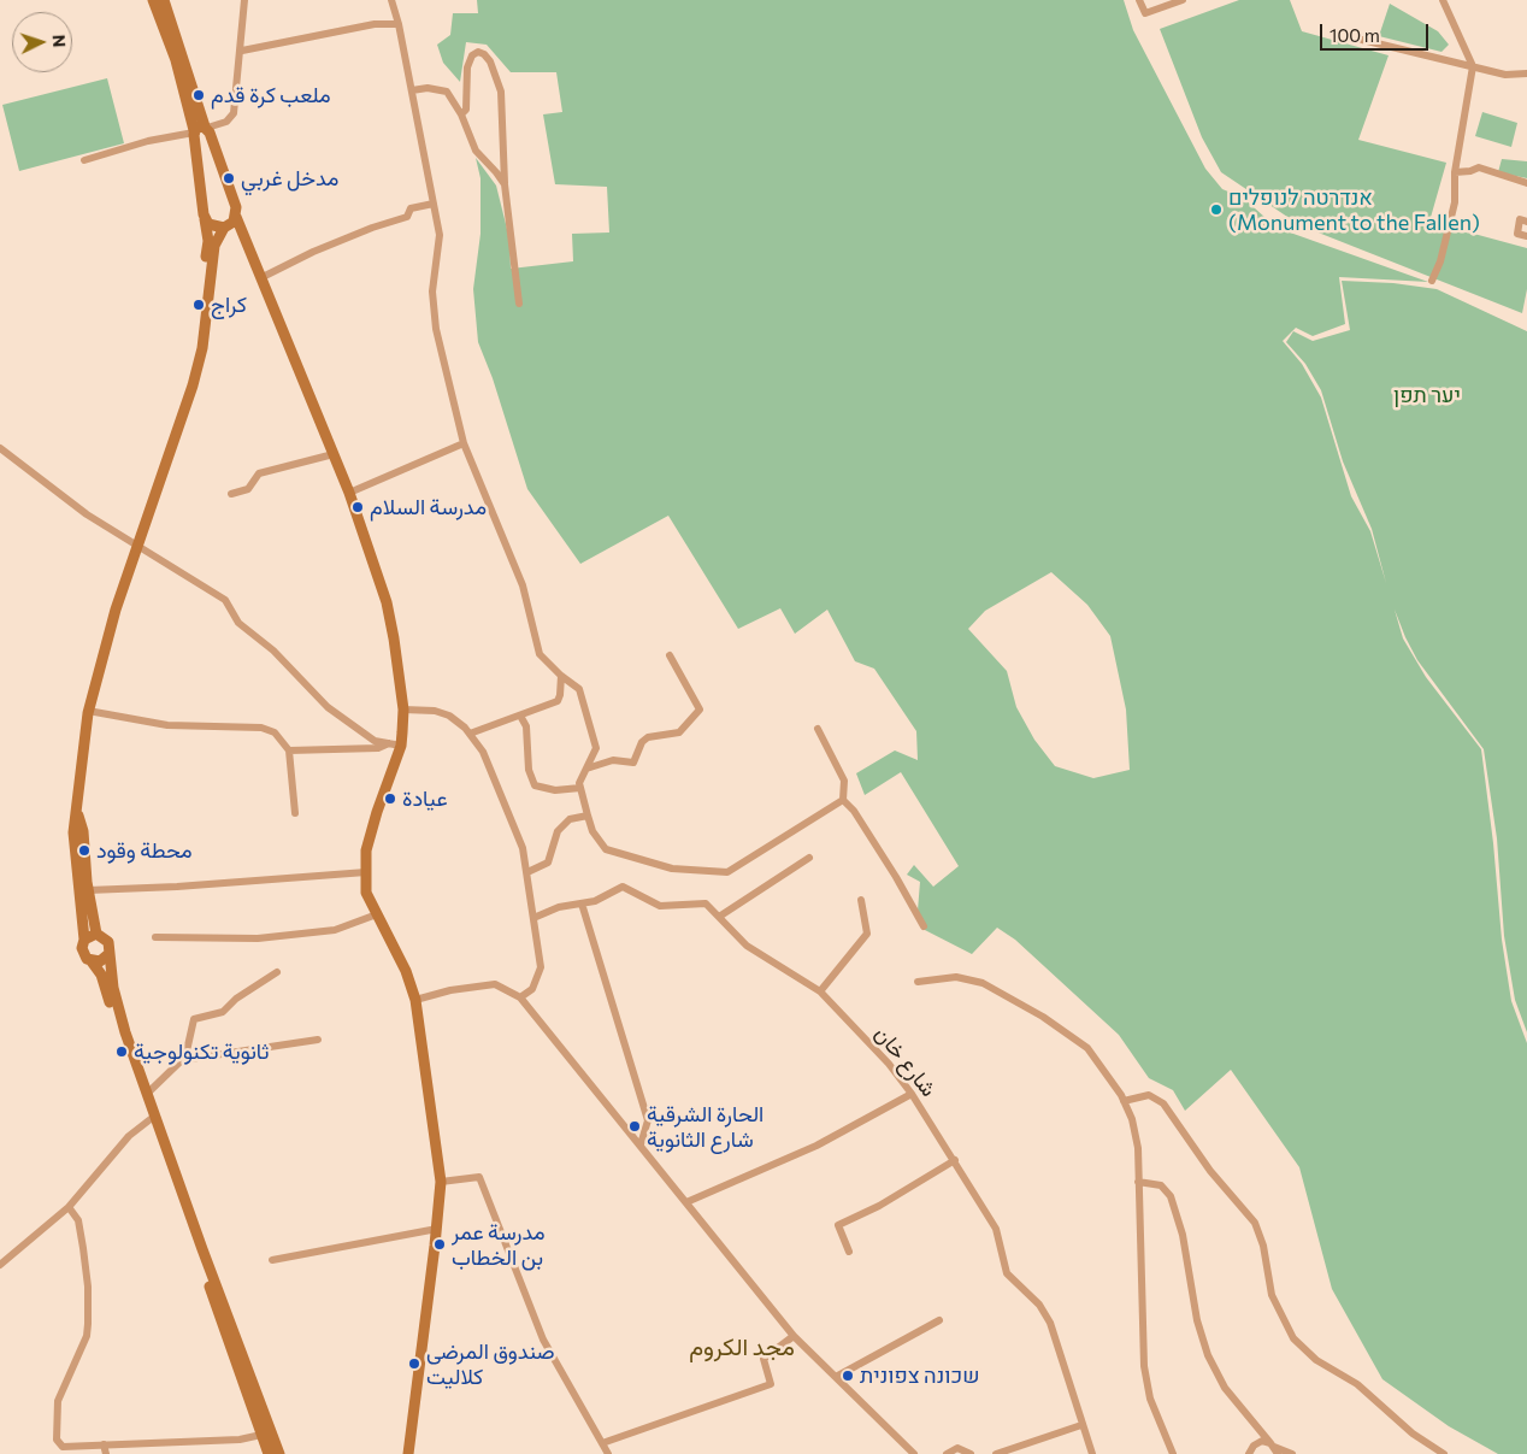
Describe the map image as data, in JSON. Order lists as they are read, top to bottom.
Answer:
{
  "streets": {
    "street": ["شارع خان"]
  },
  "districts": ["مجد الكروم"],
  "parks": ["יער תפן"],
  "places": [
    "ملعب كرة قدم",
    "مدخل غربي",
    "אנדרטה לנופלים (Monument to the Fallen)",
    "كراج",
    "مدرسة السلام",
    "عيادة",
    "محطة وقود",
    "ثانوية تكنولوجية",
    "الحارة الشرقية شارع الثانوية",
    "مدرسة عمر بن الخطاب",
    "صندوق المرضى كلاليت",
    "שכונה צפונית"
  ],
  "scale_bar": "100 m",
  "north": "right"
}
